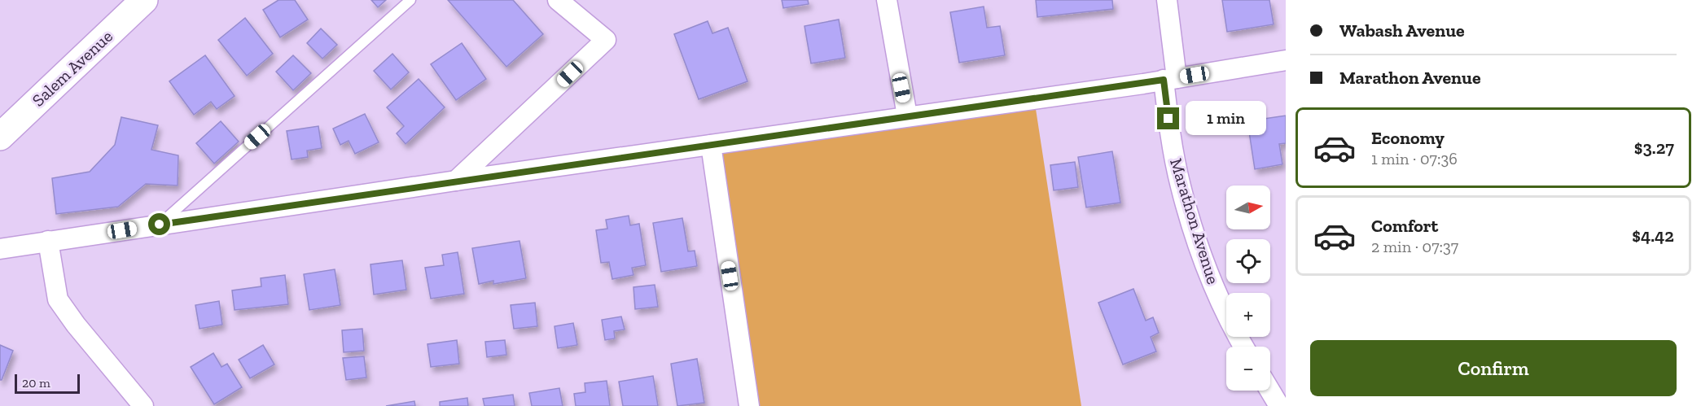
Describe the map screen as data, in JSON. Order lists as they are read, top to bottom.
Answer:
{
  "streets": {
    "main road": ["Salem Avenue"],
    "street": ["Marathon Avenue"]
  },
  "scale_bar": "20 m",
  "north": "right",
  "page": {
    "banner": ["Wabash Avenue", "Marathon Avenue"],
    "bubble": "1 min",
    "list": [
      {
        "name": "Economy",
        "note": "1 min · 07:36",
        "value": "$3.27"
      },
      {
        "name": "Comfort",
        "note": "2 min · 07:37",
        "value": "$4.42"
      }
    ],
    "map_buttons": ["+", "−"],
    "buttons": "Confirm",
    "scale": "20 m"
  }
}
